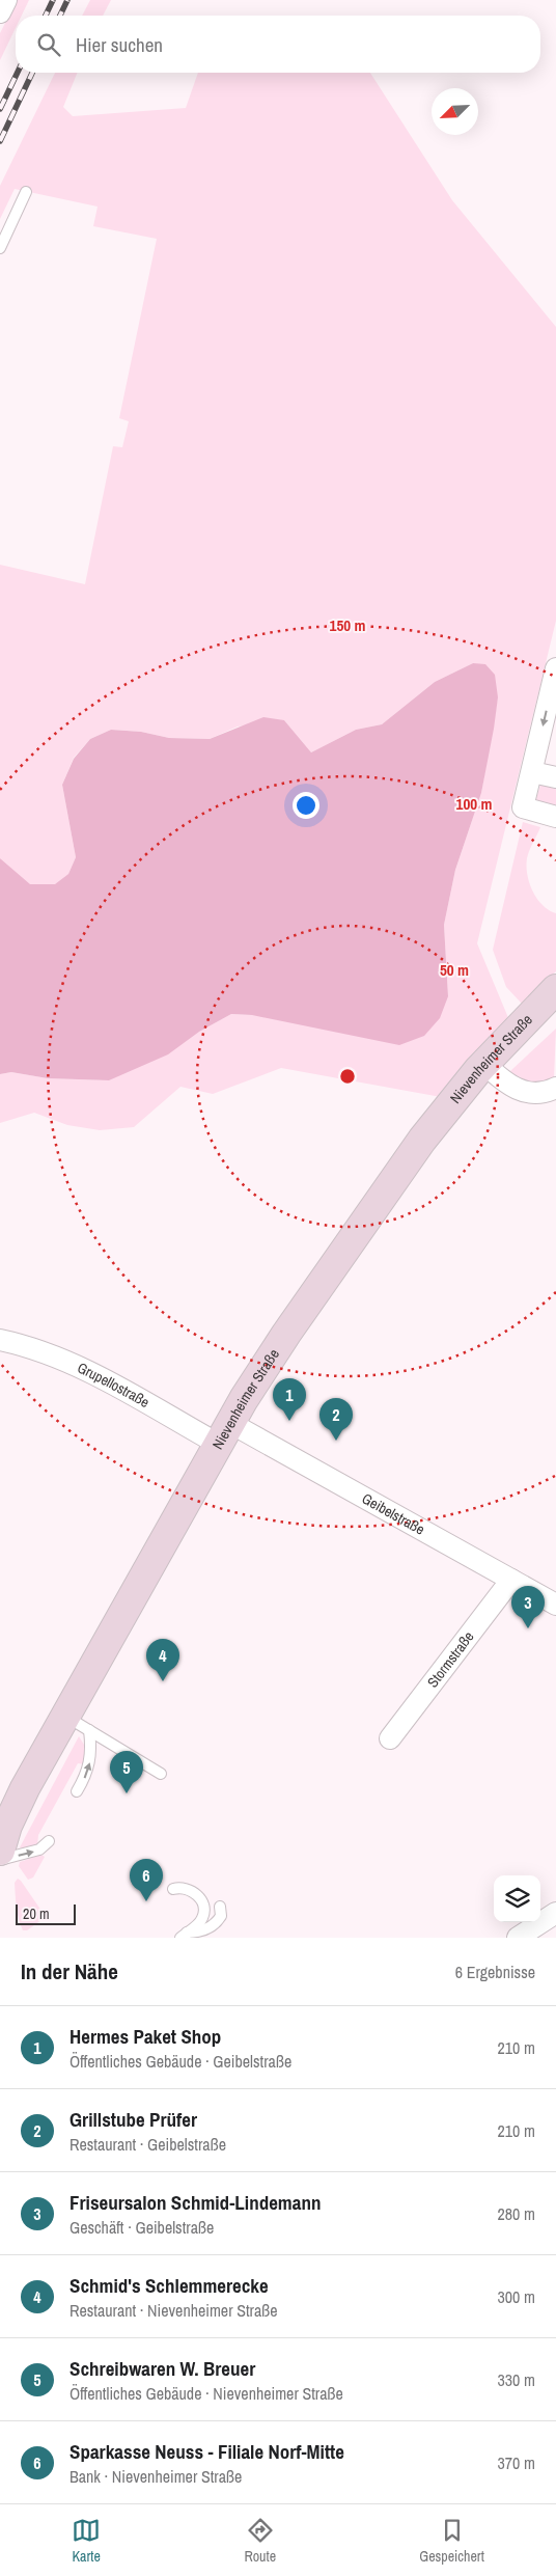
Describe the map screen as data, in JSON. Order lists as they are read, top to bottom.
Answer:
{
  "streets": {
    "main road": ["Nievenheimer Straße"],
    "street": ["Grupellostraße", "Geibelstraße", "Stormstraße"]
  },
  "crossings": [
    ["Nievenheimer Straße", "Grupellostraße"],
    ["Nievenheimer Straße", "Geibelstraße"],
    ["Grupellostraße", "Geibelstraße"],
    ["Geibelstraße", "Stormstraße"]
  ],
  "scale_bar": "20 m",
  "north": "bottom left",
  "page": {
    "search": "Hier suchen",
    "pins": [
      "1",
      "2",
      "3",
      "4",
      "5",
      "6"
    ],
    "scale": "20 m",
    "heading": ["In der Nähe", "6 Ergebnisse"],
    "list": [
      {
        "mark": "1",
        "name": "Hermes Paket Shop",
        "note": "Öffentliches Gebäude · Geibelstraße",
        "value": "210 m"
      },
      {
        "mark": "2",
        "name": "Grillstube Prüfer",
        "note": "Restaurant · Geibelstraße",
        "value": "210 m"
      },
      {
        "mark": "3",
        "name": "Friseursalon Schmid-Lindemann",
        "note": "Geschäft · Geibelstraße",
        "value": "280 m"
      },
      {
        "mark": "4",
        "name": "Schmid's Schlemmerecke",
        "note": "Restaurant · Nievenheimer Straße",
        "value": "300 m"
      },
      {
        "mark": "5",
        "name": "Schreibwaren W. Breuer",
        "note": "Öffentliches Gebäude · Nievenheimer Straße",
        "value": "330 m"
      },
      {
        "mark": "6",
        "name": "Sparkasse Neuss - Filiale Norf-Mitte",
        "note": "Bank · Nievenheimer Straße",
        "value": "370 m"
      }
    ],
    "nav": ["Karte", "Route", "Gespeichert"]
  },
  "rings": ["150 m", "100 m", "50 m"]
}
